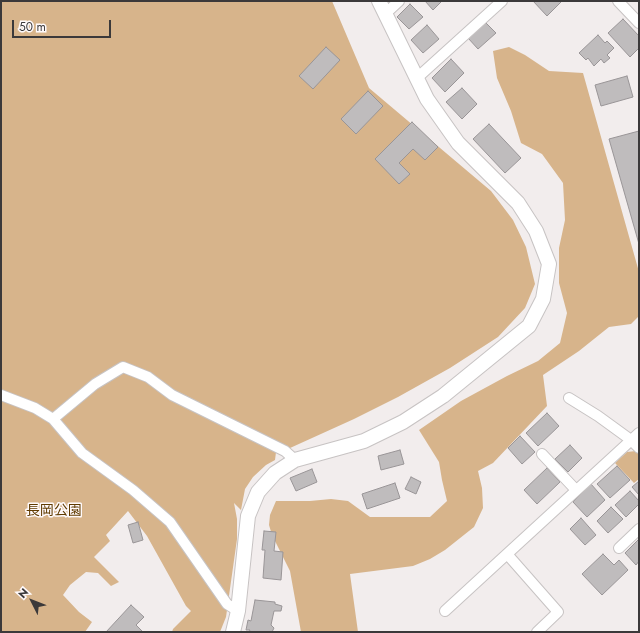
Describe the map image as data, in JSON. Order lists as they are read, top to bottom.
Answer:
{
  "parks": ["長岡公園"],
  "scale_bar": "50 m",
  "north": "top left"
}
